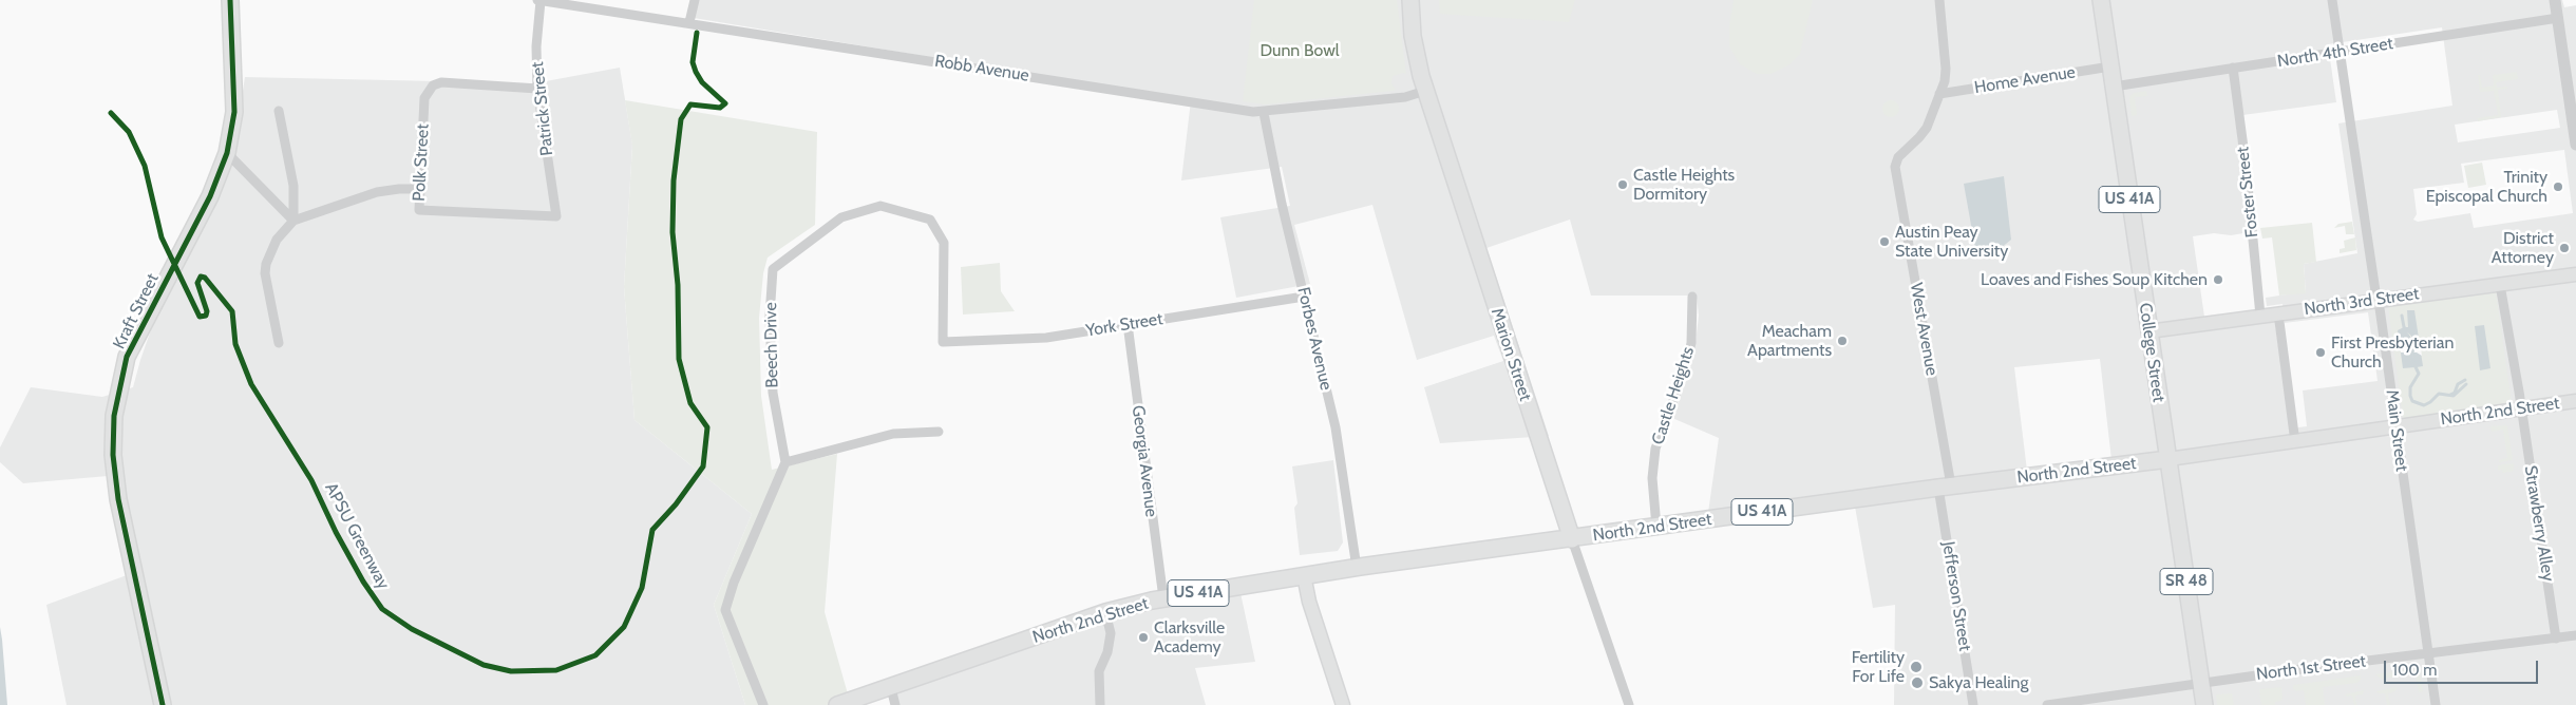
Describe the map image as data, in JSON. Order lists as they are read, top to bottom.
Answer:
{
  "streets": {
    "main road": [
      "US 41A",
      "North 3rd Street",
      "Kraft Street",
      "College Street",
      "Marion Street",
      "North 2nd Street",
      "SR 48"
    ],
    "street": [
      "North 4th Street",
      "Robb Avenue",
      "Home Avenue",
      "Patrick Street",
      "Polk Street",
      "Foster Street",
      "York Street",
      "West Avenue",
      "Forbes Avenue",
      "Beech Drive",
      "Castle Heights",
      "Main Street",
      "Georgia Avenue",
      "Strawberry Alley",
      "Jefferson Street",
      "North 1st Street"
    ],
    "cycle path": ["APSU Greenway"]
  },
  "crossings": [
    ["North 4th Street", "Foster Street"],
    ["North 4th Street", "College Street"],
    ["North 4th Street", "Main Street"],
    ["Robb Avenue", "Patrick Street"],
    ["Robb Avenue", "Forbes Avenue"],
    ["Robb Avenue", "Marion Street"],
    ["Home Avenue", "West Avenue"],
    ["Home Avenue", "College Street"],
    ["Patrick Street", "Polk Street"],
    ["Foster Street", "North 3rd Street"],
    ["North 3rd Street", "College Street"],
    ["North 3rd Street", "Main Street"],
    ["North 3rd Street", "Strawberry Alley"],
    ["York Street", "Forbes Avenue"],
    ["York Street", "Beech Drive"],
    ["York Street", "Georgia Avenue"],
    ["West Avenue", "North 2nd Street"],
    ["West Avenue", "Jefferson Street"],
    ["Forbes Avenue", "North 2nd Street"],
    ["College Street", "North 2nd Street"],
    ["College Street", "North 1st Street"],
    ["Marion Street", "North 2nd Street"],
    ["Castle Heights", "North 2nd Street"],
    ["North 2nd Street", "Main Street"],
    ["North 2nd Street", "Georgia Avenue"],
    ["North 2nd Street", "Strawberry Alley"],
    ["North 2nd Street", "Jefferson Street"],
    ["Main Street", "North 1st Street"],
    ["Strawberry Alley", "North 1st Street"]
  ],
  "parks": ["Dunn Bowl"],
  "places": [
    "Castle Heights Dormitory",
    "Trinity Episcopal Church",
    "Austin Peay State University",
    "District Attorney",
    "Loaves and Fishes Soup Kitchen",
    "Meacham Apartments",
    "First Presbyterian Church",
    "Clarksville Academy",
    "Fertility For Life",
    "Sakya Healing"
  ],
  "scale_bar": "100 m"
}
